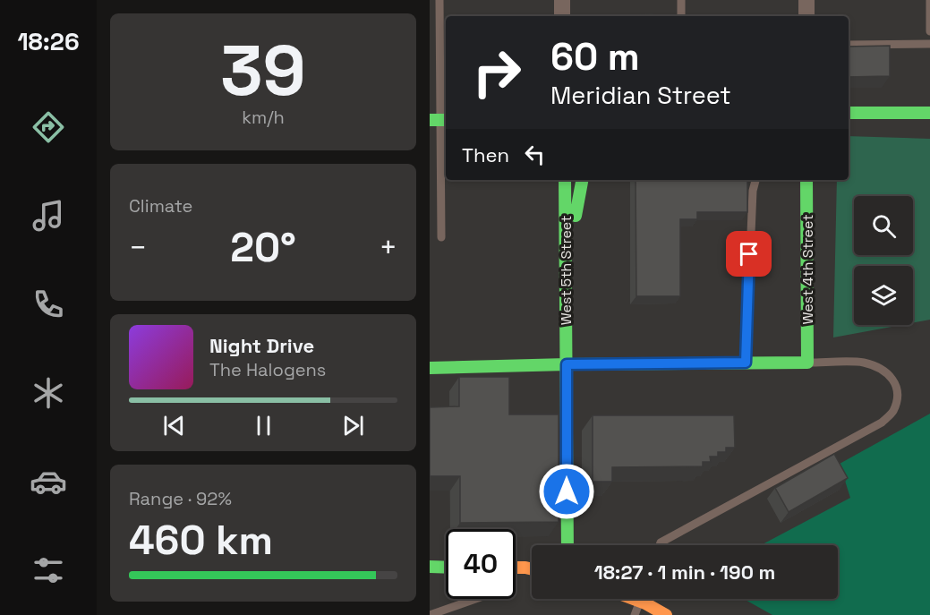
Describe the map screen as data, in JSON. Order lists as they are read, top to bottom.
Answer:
{
  "streets": {
    "street": ["West 4th Street", "West 5th Street"]
  },
  "page": {
    "tabs": "18:26",
    "tile": [
      ["39", "km/h"],
      "Climate",
      ["Range · 92%", "460 km"]
    ],
    "turn": ["60 m", "Meridian Street"],
    "then": "Then",
    "heat": ["−", "20°", "+"],
    "song": ["Night Drive", "The Halogens"],
    "limit": "40",
    "trip": "18:27 · 1 min · 190 m"
  }
}
